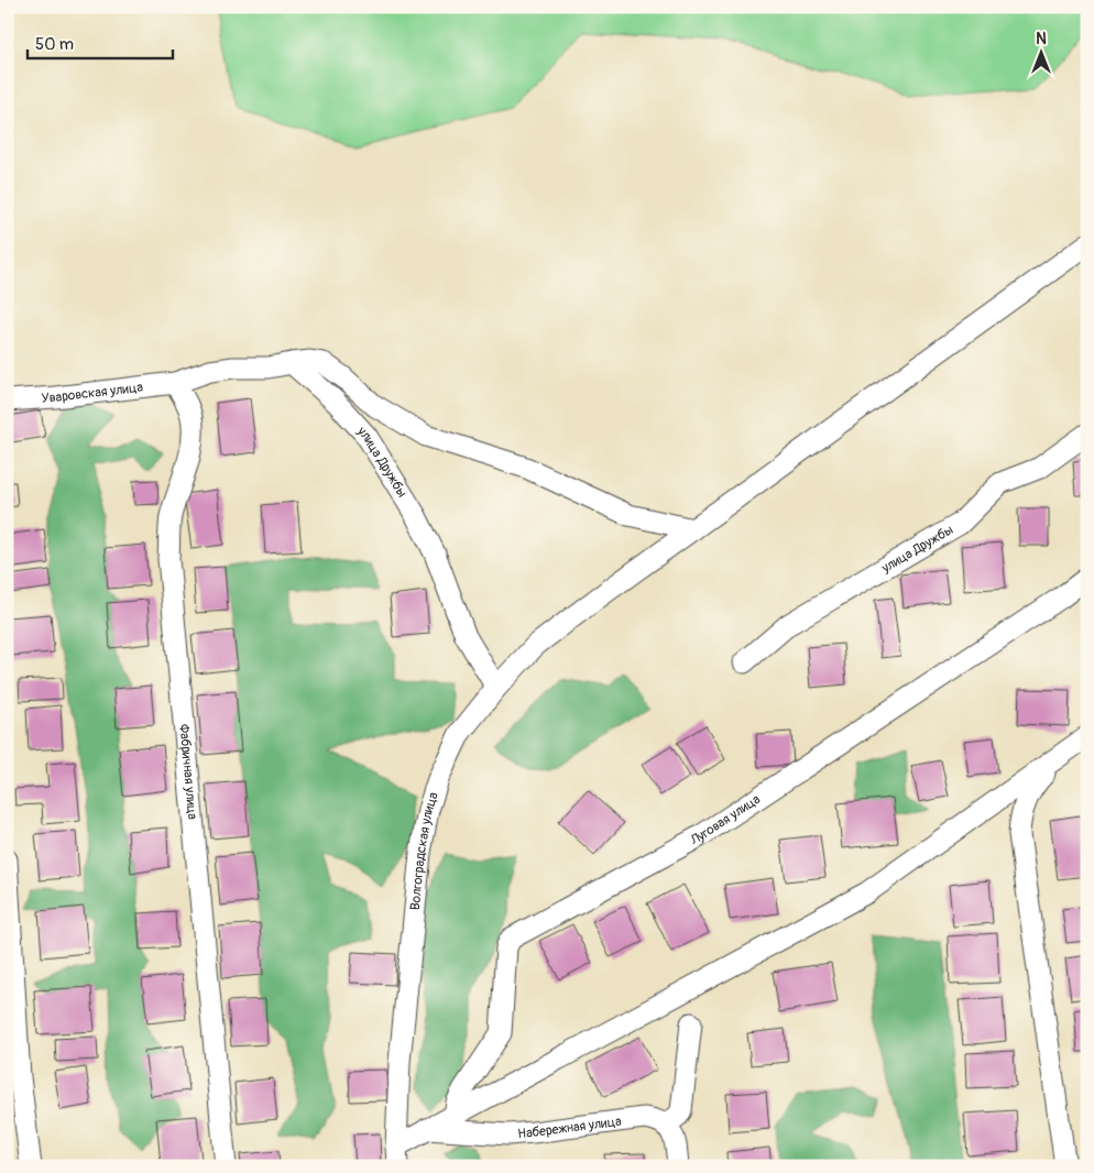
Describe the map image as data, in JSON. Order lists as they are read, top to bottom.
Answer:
{
  "streets": {
    "street": [
      "Уваровская улица",
      "улица Дружбы",
      "Фабричная улица",
      "Луговая улица",
      "Волгоградская улица",
      "Набережная улица"
    ]
  },
  "crossings": [
    ["Уваровская улица", "Фабричная улица"],
    ["улица Дружбы", "Волгоградская улица"]
  ],
  "scale_bar": "50 m",
  "north": "top"
}
